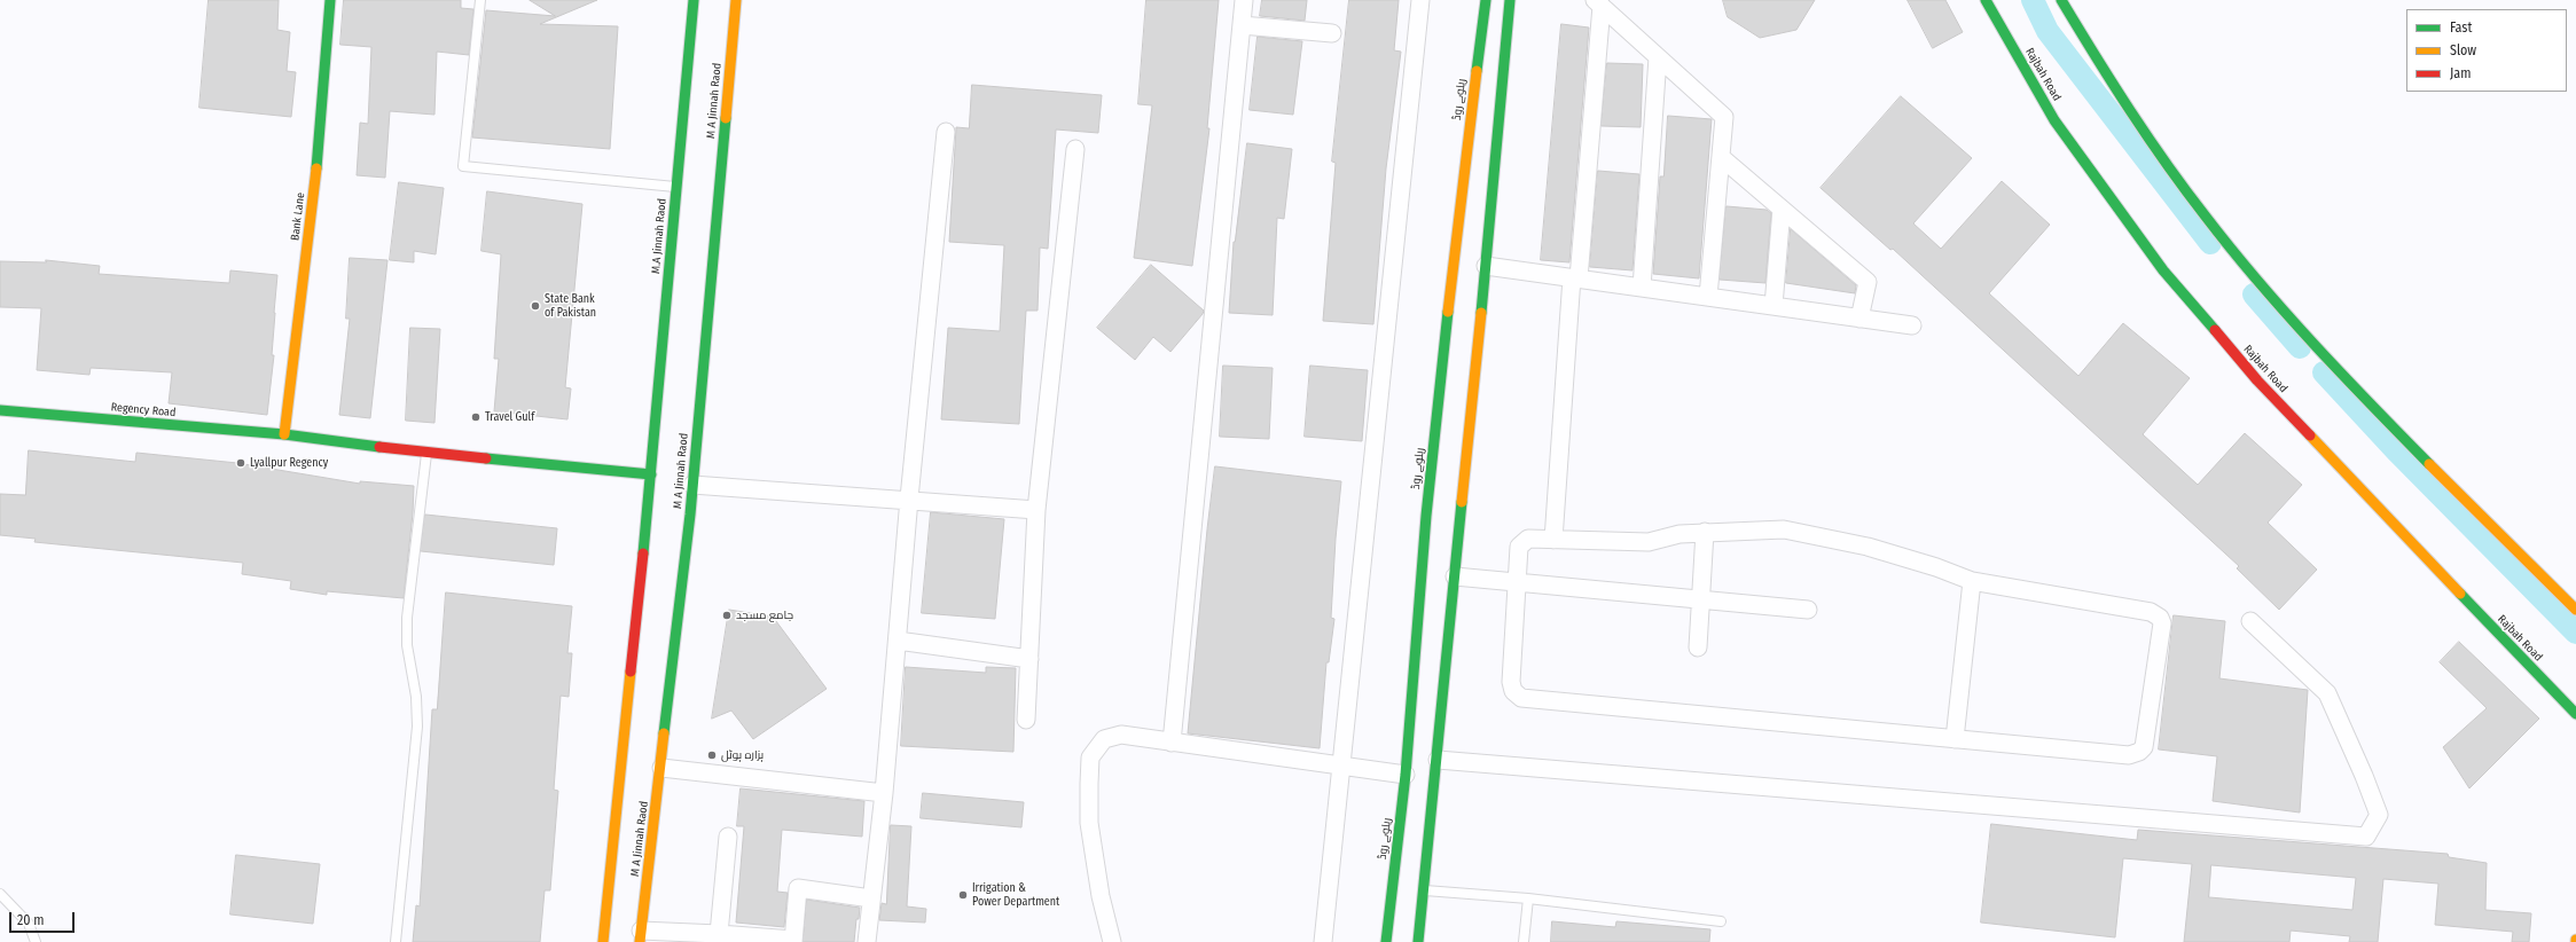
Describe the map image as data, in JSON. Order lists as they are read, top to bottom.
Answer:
{
  "streets": {
    "main road": [
      "Rajbah Road",
      "ریلوے روڈ",
      "M A Jinnah Raod",
      "Bank Lane",
      "M.A Jinnah Raod",
      "Regency Road"
    ]
  },
  "crossings": [
    ["Bank Lane", "Regency Road"],
    ["M.A Jinnah Raod", "Regency Road"]
  ],
  "places": [
    "State Bank of Pakistan",
    "Travel Gulf",
    "Lyallpur Regency",
    "جامع مسجد",
    "ہزارہ ہوٹل",
    "Irrigation & Power Department"
  ],
  "legend": ["Fast", "Slow", "Jam"],
  "scale_bar": "20 m"
}
